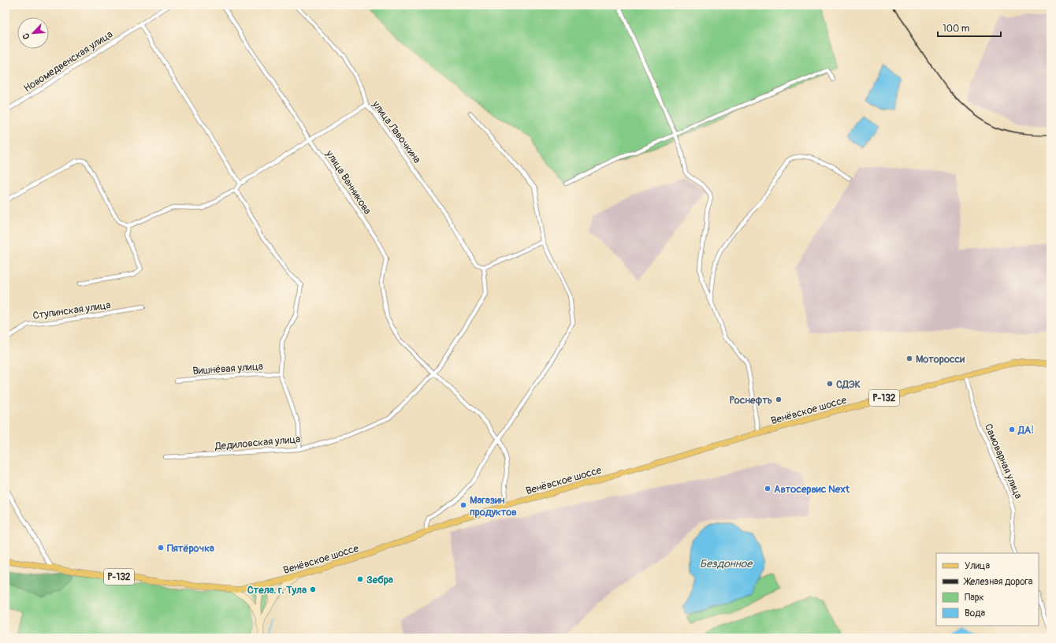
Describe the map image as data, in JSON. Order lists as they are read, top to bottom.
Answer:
{
  "streets": {
    "main road": ["Р-132", "Венёвское шоссе"],
    "street": [
      "Новомедвенская улица",
      "улица Лавочкина",
      "улица Ванникова",
      "Ступинская улица",
      "Вишнёвая улица",
      "Дедиловская улица",
      "Самоварная улица"
    ]
  },
  "crossings": [
    ["улица Лавочкина", "Дедиловская улица"],
    ["улица Ванникова", "Венёвское шоссе"],
    ["улица Ванникова", "Дедиловская улица"],
    ["Венёвское шоссе", "Самоварная улица"]
  ],
  "water": ["Бездонное"],
  "places": [
    "Моторосси",
    "СДЭК",
    "Роснефть",
    "ДА!",
    "Автосервис Next",
    "Магазин продуктов",
    "Пятёрочка",
    "Зебра",
    "Стела. г. Тула"
  ],
  "legend": [
    "Улица",
    "Железная дорога",
    "Парк",
    "Вода"
  ],
  "scale_bar": "100 m",
  "north": "bottom left"
}
